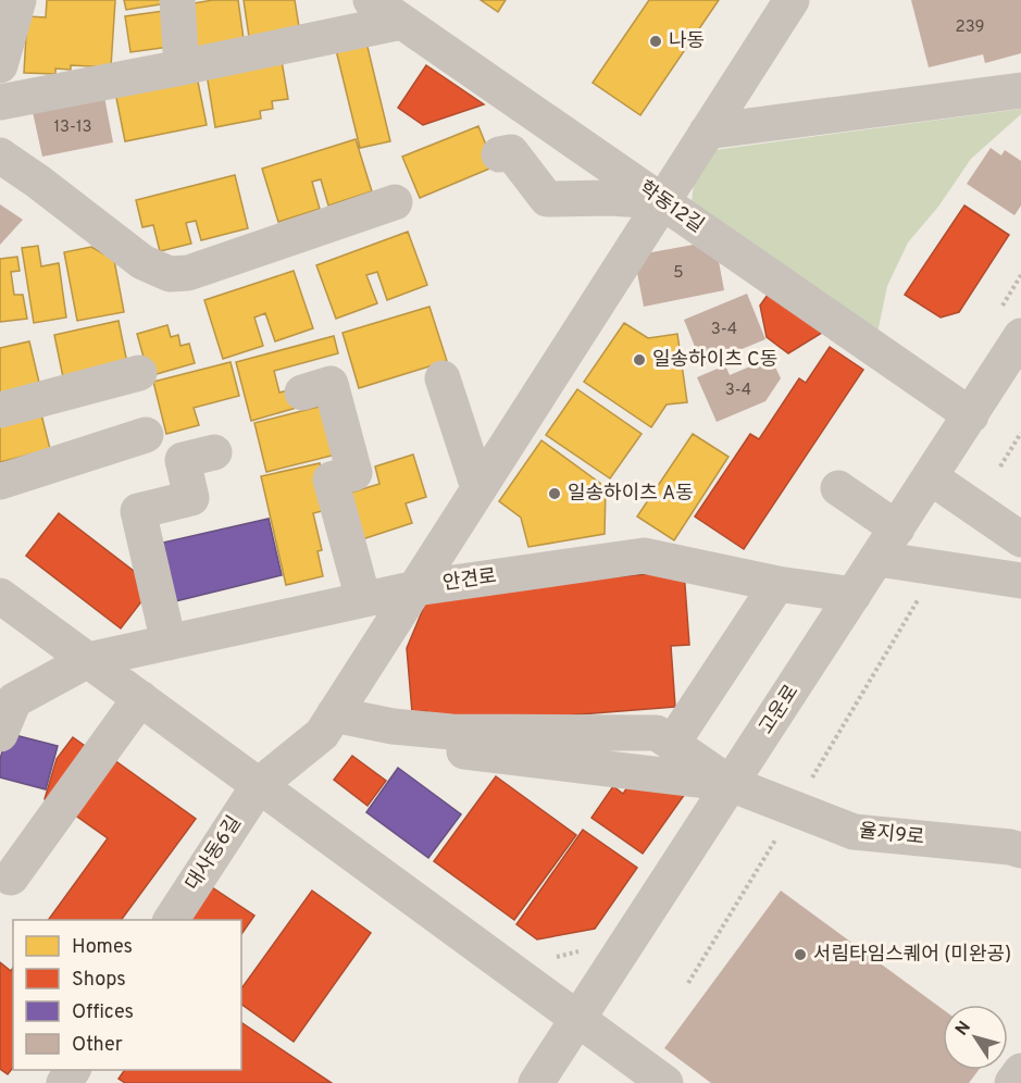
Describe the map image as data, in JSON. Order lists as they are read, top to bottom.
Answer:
{
  "streets": {
    "street": [
      "학동12길",
      "안견로",
      "고운로",
      "율지9로",
      "대사동6길"
    ]
  },
  "crossings": [
    ["학동12길", "고운로"],
    ["학동12길", "대사동6길"],
    ["안견로", "고운로"],
    ["안견로", "대사동6길"],
    ["고운로", "율지9로"]
  ],
  "places": [
    "나동",
    "일송하이츠 C동",
    "일송하이츠 A동",
    "서림타임스퀘어 (미완공)"
  ],
  "house_numbers": [
    "239",
    "13-13",
    "5",
    "3-4",
    "3-4"
  ],
  "legend": [
    "Homes",
    "Shops",
    "Offices",
    "Other"
  ],
  "north": "top left"
}
